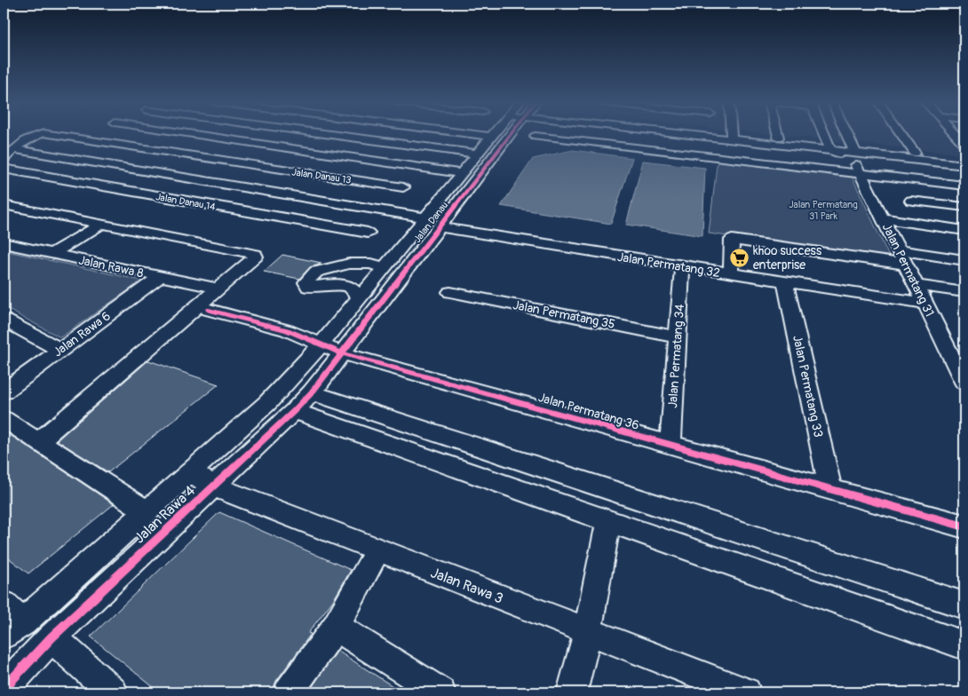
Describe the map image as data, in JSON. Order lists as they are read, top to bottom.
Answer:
{
  "streets": {
    "street": [
      "Jalan Danau 13",
      "Jalan Danau 14",
      "Jalan Danau",
      "Jalan Permatang 32",
      "Jalan Rawa 8",
      "Jalan Permatang 31",
      "Jalan Permatang 35",
      "Jalan Rawa 6",
      "Jalan Permatang 34",
      "Jalan Permatang 33",
      "Jalan Permatang 36",
      "Jalan Rawa 4",
      "Jalan Rawa 3"
    ]
  },
  "crossings": [
    ["Jalan Danau", "Jalan Permatang 32"],
    ["Jalan Danau", "Jalan Permatang 36"],
    ["Jalan Danau", "Jalan Rawa 4"],
    ["Jalan Permatang 32", "Jalan Permatang 31"],
    ["Jalan Permatang 32", "Jalan Permatang 34"],
    ["Jalan Permatang 32", "Jalan Permatang 33"],
    ["Jalan Rawa 8", "Jalan Rawa 6"],
    ["Jalan Permatang 35", "Jalan Permatang 34"],
    ["Jalan Permatang 34", "Jalan Permatang 36"],
    ["Jalan Permatang 33", "Jalan Permatang 36"],
    ["Jalan Permatang 36", "Jalan Rawa 4"],
    ["Jalan Rawa 4", "Jalan Rawa 3"]
  ],
  "parks": ["Jalan Permatang 31 Park"],
  "places": {
    "supermarket": ["khoo success enterprise"]
  }
}
